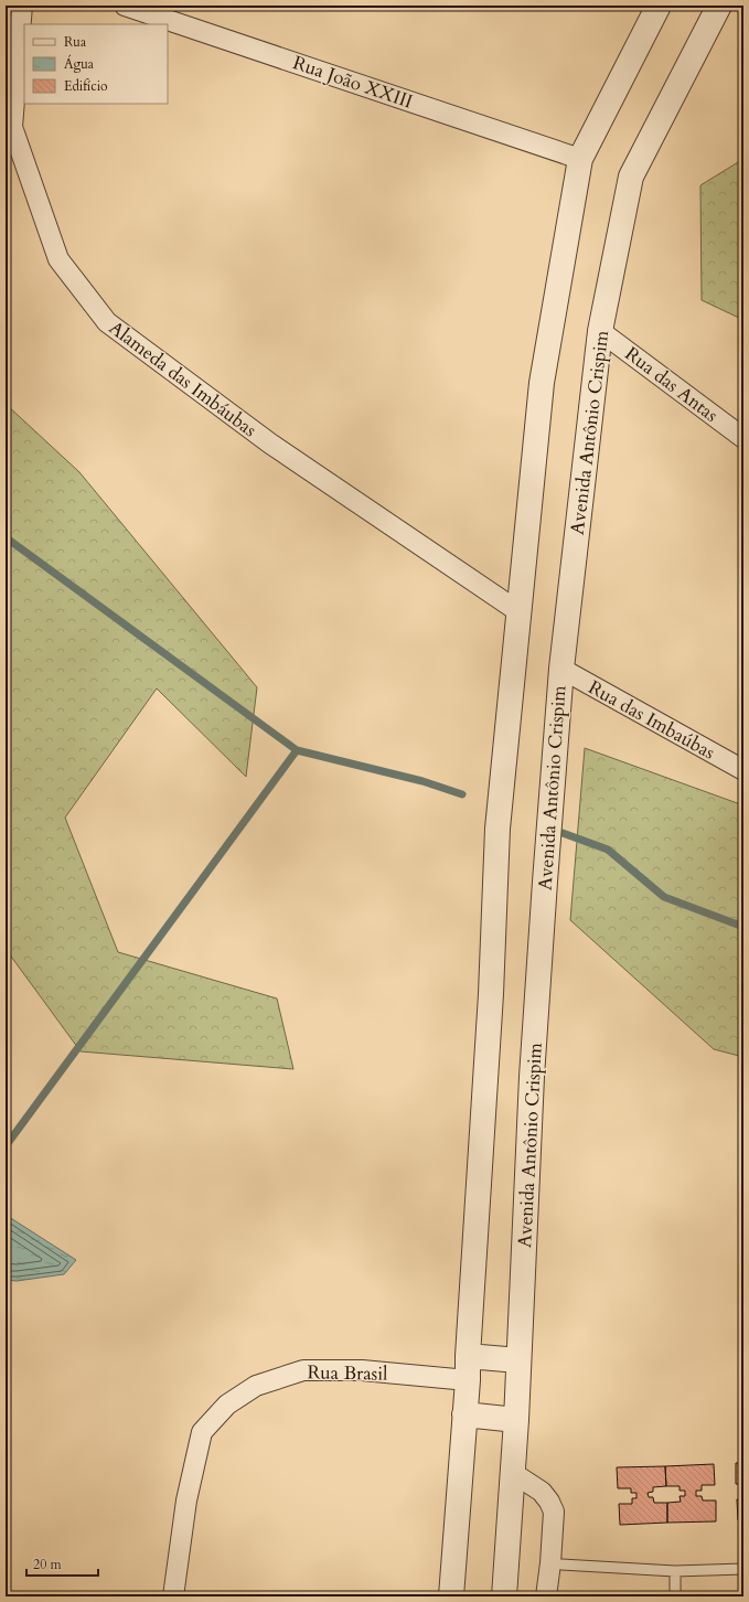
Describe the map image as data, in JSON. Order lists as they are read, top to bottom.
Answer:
{
  "streets": {
    "street": [
      "Rua João XXIII",
      "Alameda das Imbáubas",
      "Rua das Antas",
      "Avenida Antônio Crispim",
      "Rua das Imbaúbas",
      "Rua Brasil"
    ]
  },
  "crossings": [
    ["Rua das Antas", "Avenida Antônio Crispim"],
    ["Avenida Antônio Crispim", "Rua das Imbaúbas"]
  ],
  "legend": ["Rua", "Água", "Edifício"],
  "scale_bar": "20 m"
}
